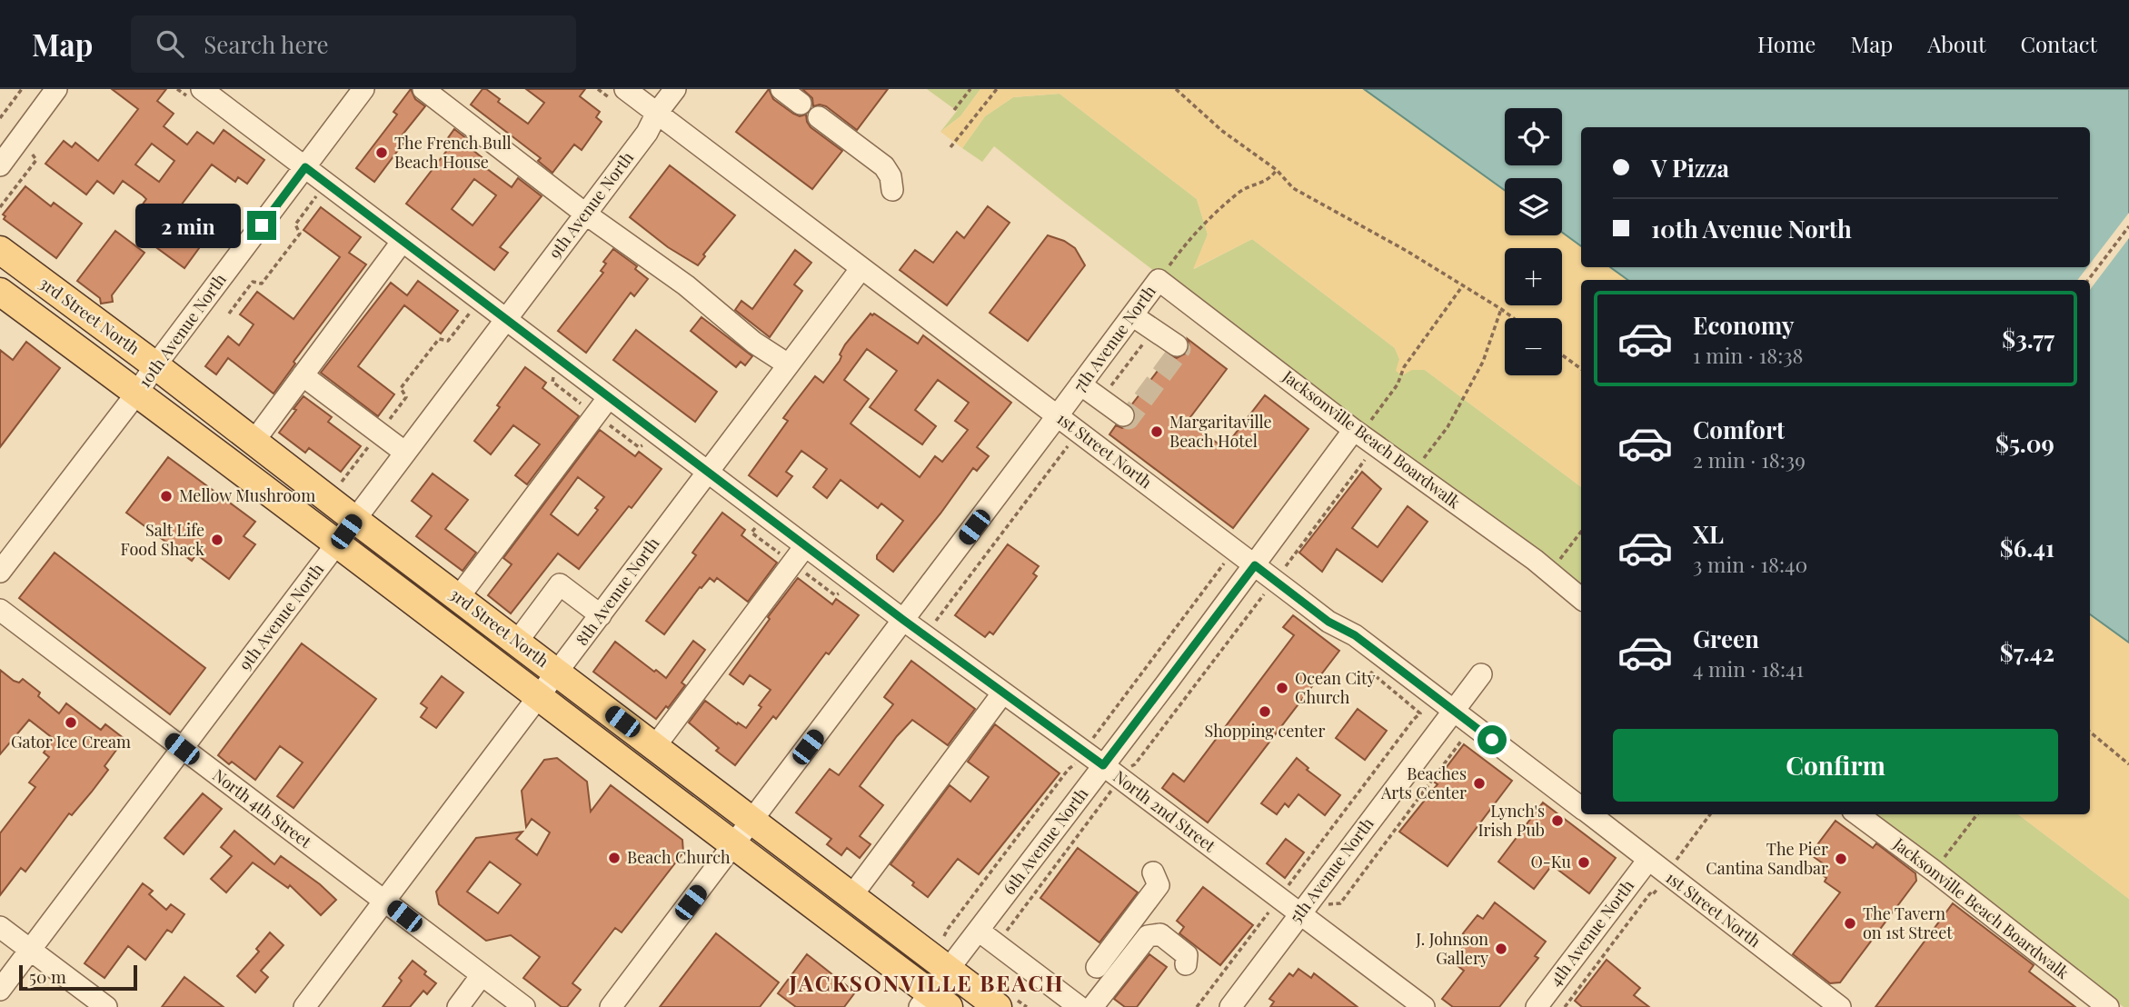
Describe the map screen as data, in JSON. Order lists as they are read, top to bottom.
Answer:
{
  "streets": {
    "main road": ["3rd Street North"],
    "street": [
      "9th Avenue North",
      "10th Avenue North",
      "7th Avenue North",
      "Jacksonville Beach Boardwalk",
      "1st Street North",
      "8th Avenue North",
      "North 4th Street",
      "North 2nd Street",
      "6th Avenue North",
      "5th Avenue North",
      "4th Avenue North"
    ]
  },
  "crossings": [
    ["9th Avenue North", "3rd Street North"],
    ["9th Avenue North", "1st Street North"],
    ["9th Avenue North", "North 4th Street"],
    ["9th Avenue North", "North 2nd Street"],
    ["3rd Street North", "10th Avenue North"],
    ["3rd Street North", "7th Avenue North"],
    ["3rd Street North", "8th Avenue North"],
    ["3rd Street North", "6th Avenue North"],
    ["10th Avenue North", "North 2nd Street"],
    ["7th Avenue North", "Jacksonville Beach Boardwalk"],
    ["7th Avenue North", "1st Street North"],
    ["7th Avenue North", "North 2nd Street"],
    ["Jacksonville Beach Boardwalk", "6th Avenue North"],
    ["1st Street North", "8th Avenue North"],
    ["1st Street North", "6th Avenue North"],
    ["1st Street North", "5th Avenue North"],
    ["1st Street North", "4th Avenue North"],
    ["8th Avenue North", "North 4th Street"],
    ["8th Avenue North", "North 2nd Street"],
    ["North 2nd Street", "6th Avenue North"],
    ["North 2nd Street", "5th Avenue North"]
  ],
  "districts": ["JACKSONVILLE BEACH"],
  "places": [
    "The French Bull Beach House",
    "Margaritaville Beach Hotel",
    "Mellow Mushroom",
    "Salt Life Food Shack",
    "Ocean City Church",
    "Shopping center",
    "Gator Ice Cream",
    "Beaches Arts Center",
    "Lynch's Irish Pub",
    "Beach Church",
    "The Pier Cantina Sandbar",
    "O-Ku",
    "The Tavern on 1st Street",
    "J. Johnson Gallery"
  ],
  "scale_bar": "50 m",
  "page": {
    "header": "Map",
    "search": "Search here",
    "nav": [
      "Home",
      "Map",
      "About",
      "Contact"
    ],
    "map_buttons": ["+", "−"],
    "banner": ["V Pizza", "10th Avenue North"],
    "bubble": "2 min",
    "list": [
      {
        "name": "Economy",
        "note": "1 min · 18:38",
        "value": "$3.77"
      },
      {
        "name": "Comfort",
        "note": "2 min · 18:39",
        "value": "$5.09"
      },
      {
        "name": "XL",
        "note": "3 min · 18:40",
        "value": "$6.41"
      },
      {
        "name": "Green",
        "note": "4 min · 18:41",
        "value": "$7.42"
      }
    ],
    "buttons": "Confirm",
    "scale": "50 m"
  }
}
